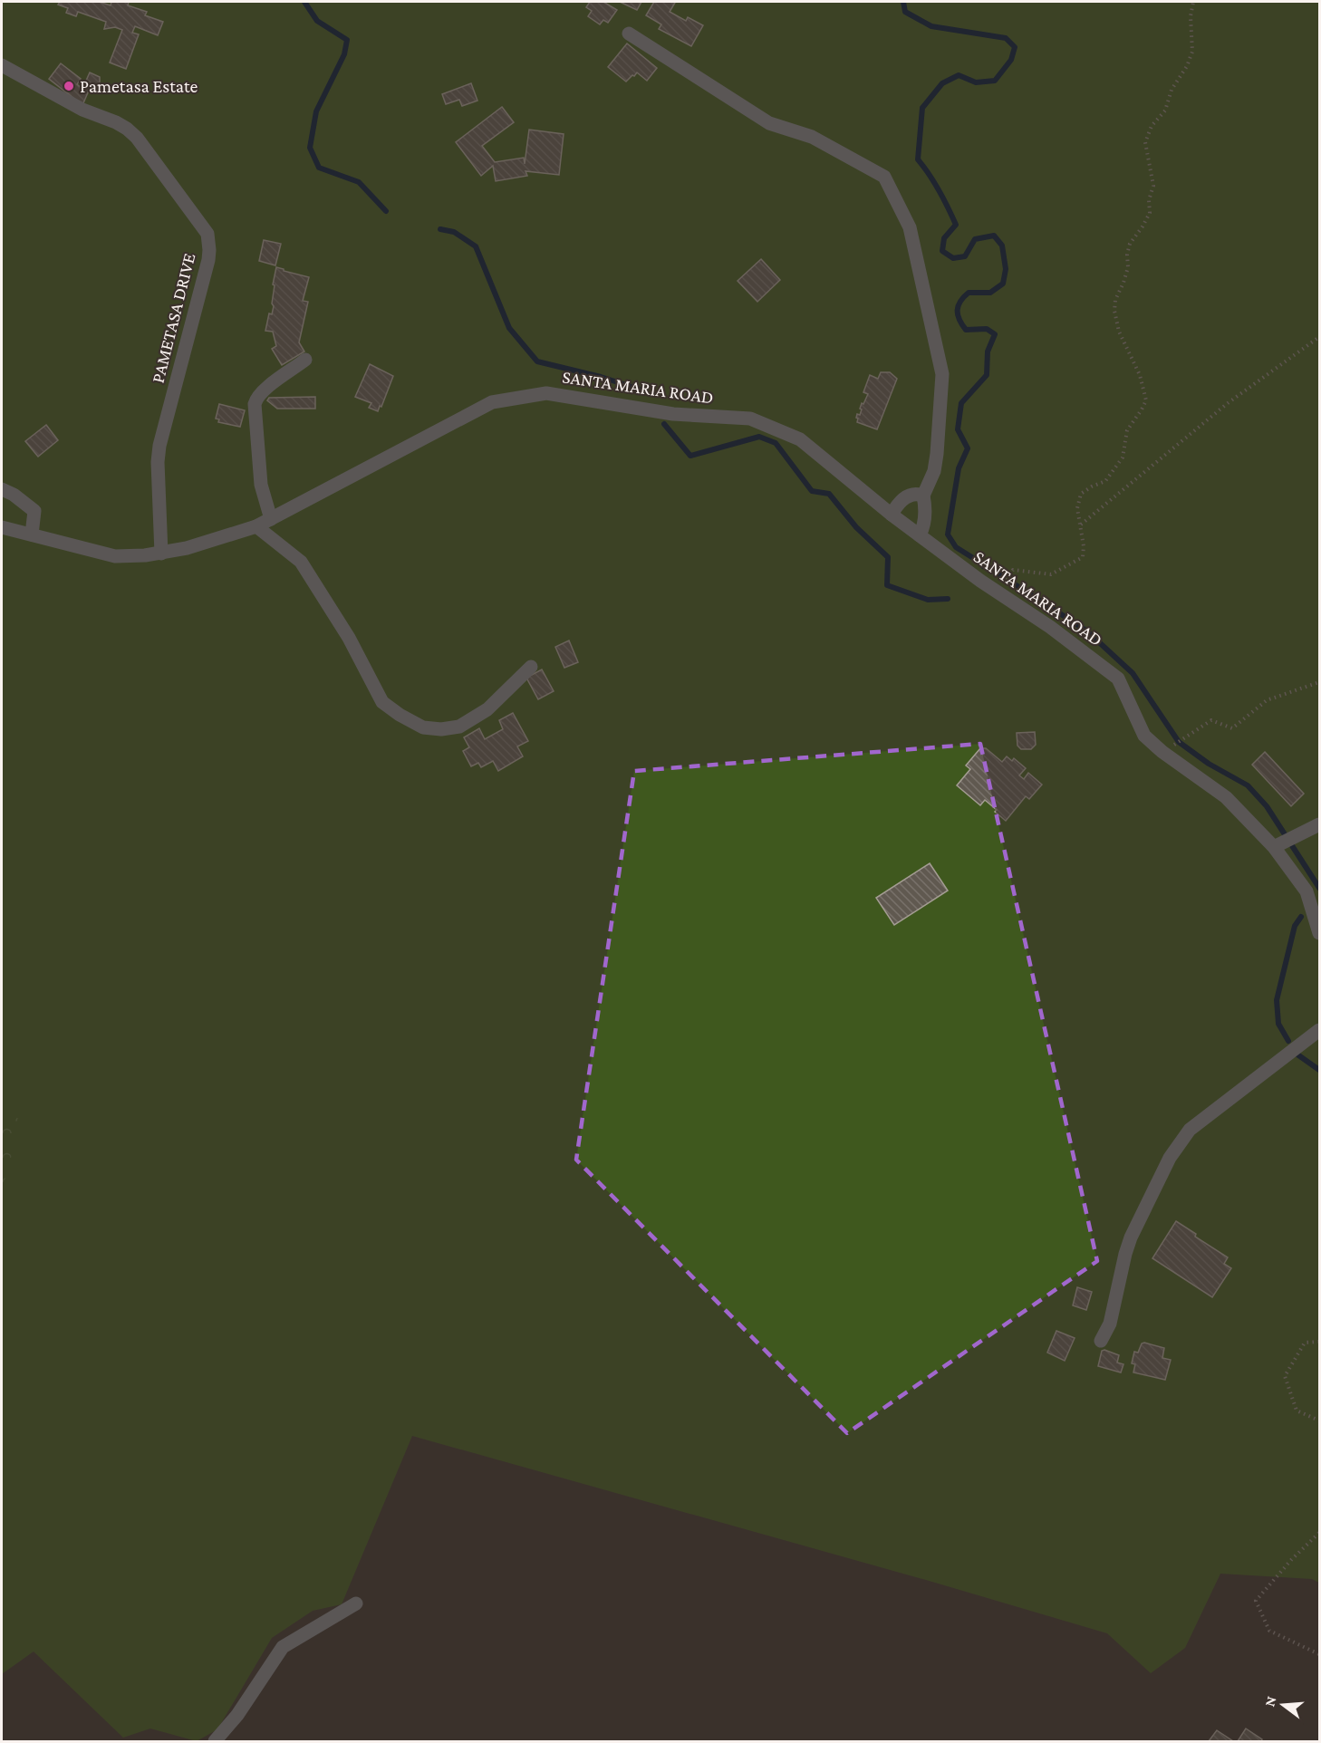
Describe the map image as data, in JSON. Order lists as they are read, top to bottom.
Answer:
{
  "streets": {
    "street": ["PAMETASA DRIVE", "SANTA MARIA ROAD"]
  },
  "crossings": [
    ["PAMETASA DRIVE", "SANTA MARIA ROAD"]
  ],
  "places": ["Pametasa Estate"],
  "north": "left"
}
